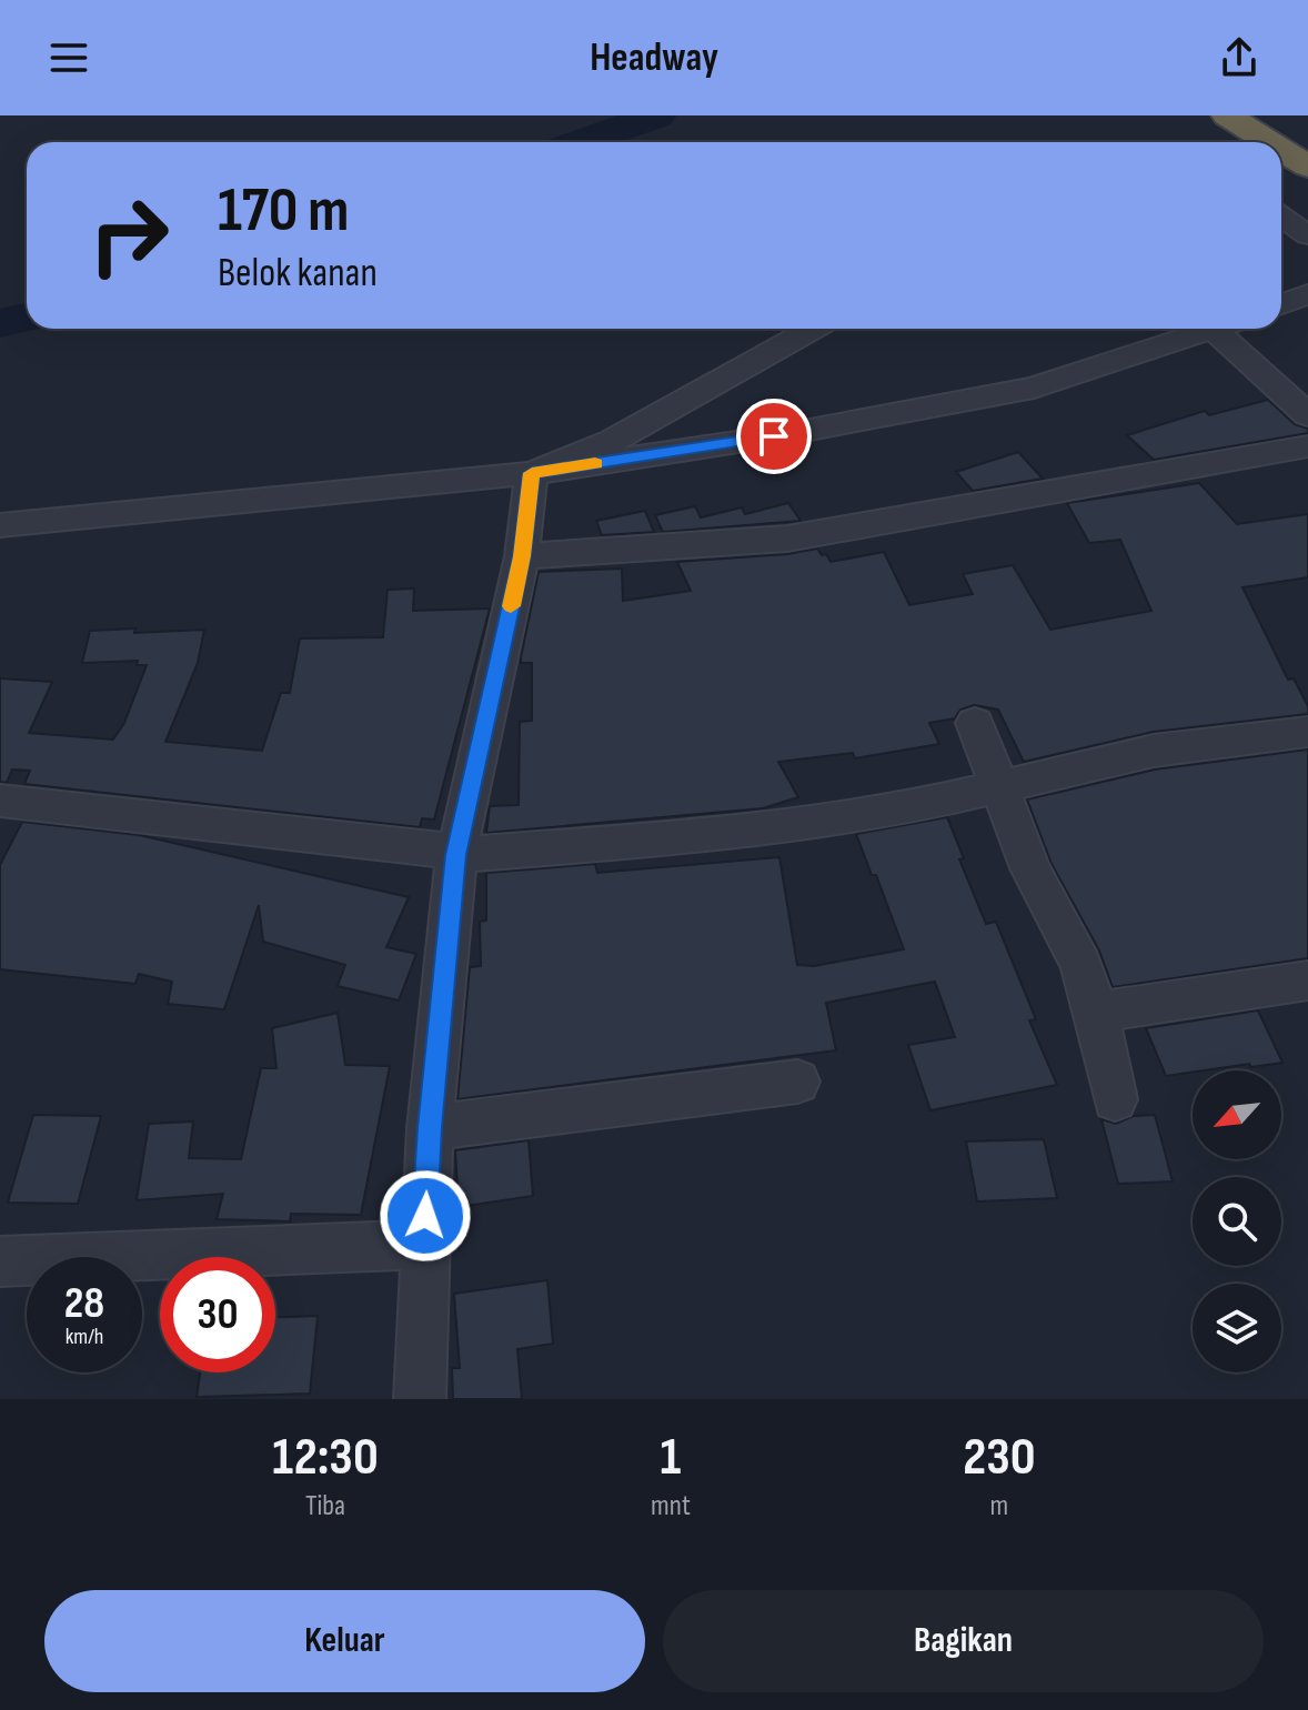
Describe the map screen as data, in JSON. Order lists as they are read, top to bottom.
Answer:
{
  "north": "bottom left",
  "page": {
    "header": "Headway",
    "turn": ["170 m", "Belok kanan"],
    "speed": "28 km/h",
    "limit": "30",
    "eta": [
      "12:30",
      "Tiba",
      "1",
      "mnt",
      "230",
      "m"
    ],
    "buttons": ["Keluar", "Bagikan"]
  }
}
